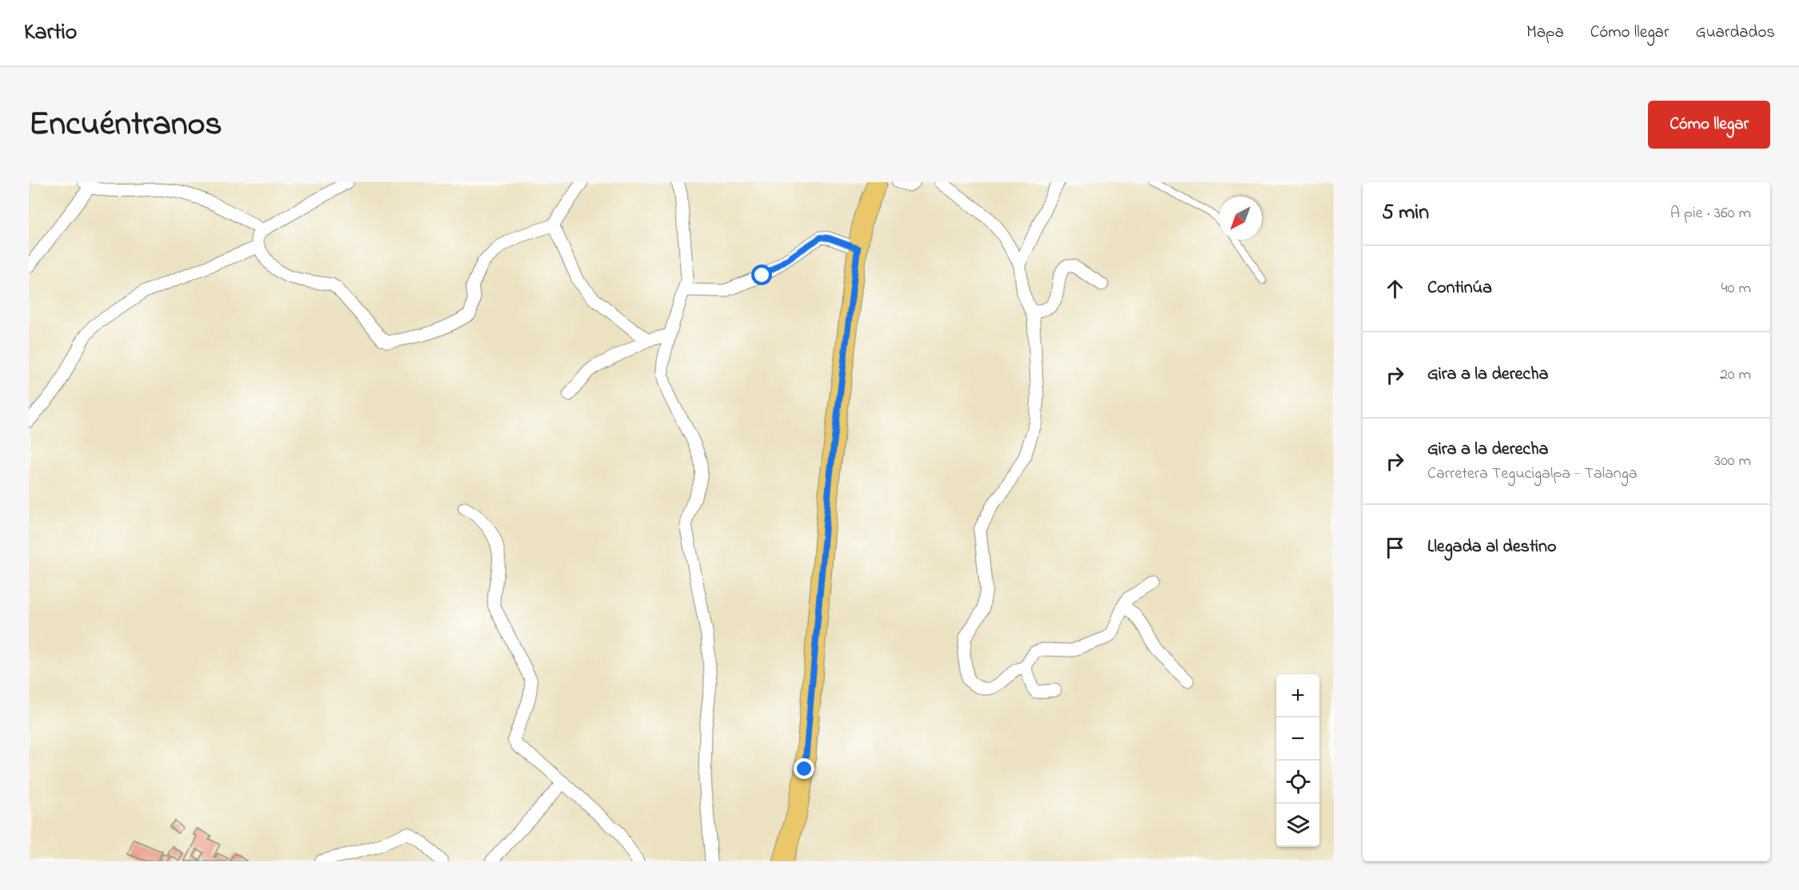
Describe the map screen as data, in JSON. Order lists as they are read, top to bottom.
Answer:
{
  "north": "bottom left",
  "page": {
    "header": "Kartio",
    "nav": ["Mapa", "Cómo llegar", "Guardados"],
    "title": "Encuéntranos",
    "buttons": "Cómo llegar",
    "heading": ["5 min", "A pie · 360 m"],
    "list": [
      ["Continúa", "40 m"],
      ["Gira a la derecha", "20 m"],
      ["Gira a la derecha", "Carretera Tegucigalpa - Talanga", "300 m"],
      "Llegada al destino"
    ],
    "map_buttons": ["+", "−"]
  }
}
